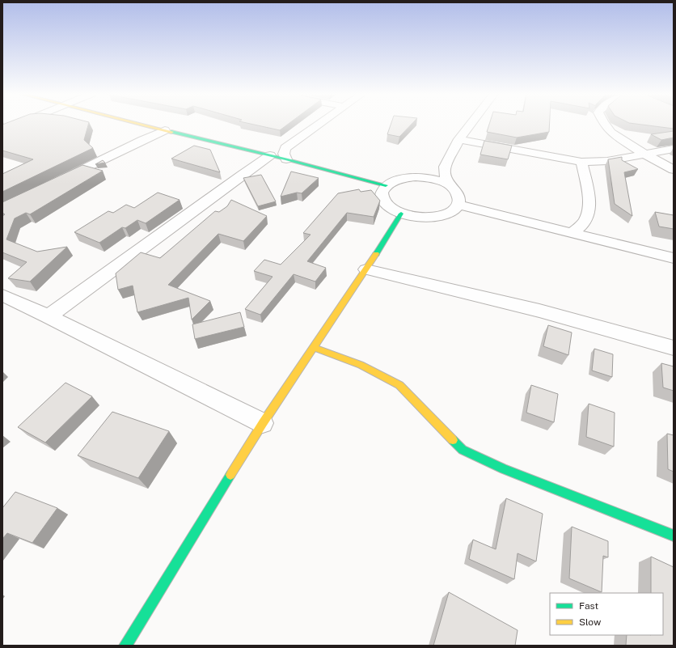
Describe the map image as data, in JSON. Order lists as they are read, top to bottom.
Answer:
{
  "legend": ["Fast", "Slow"]
}
